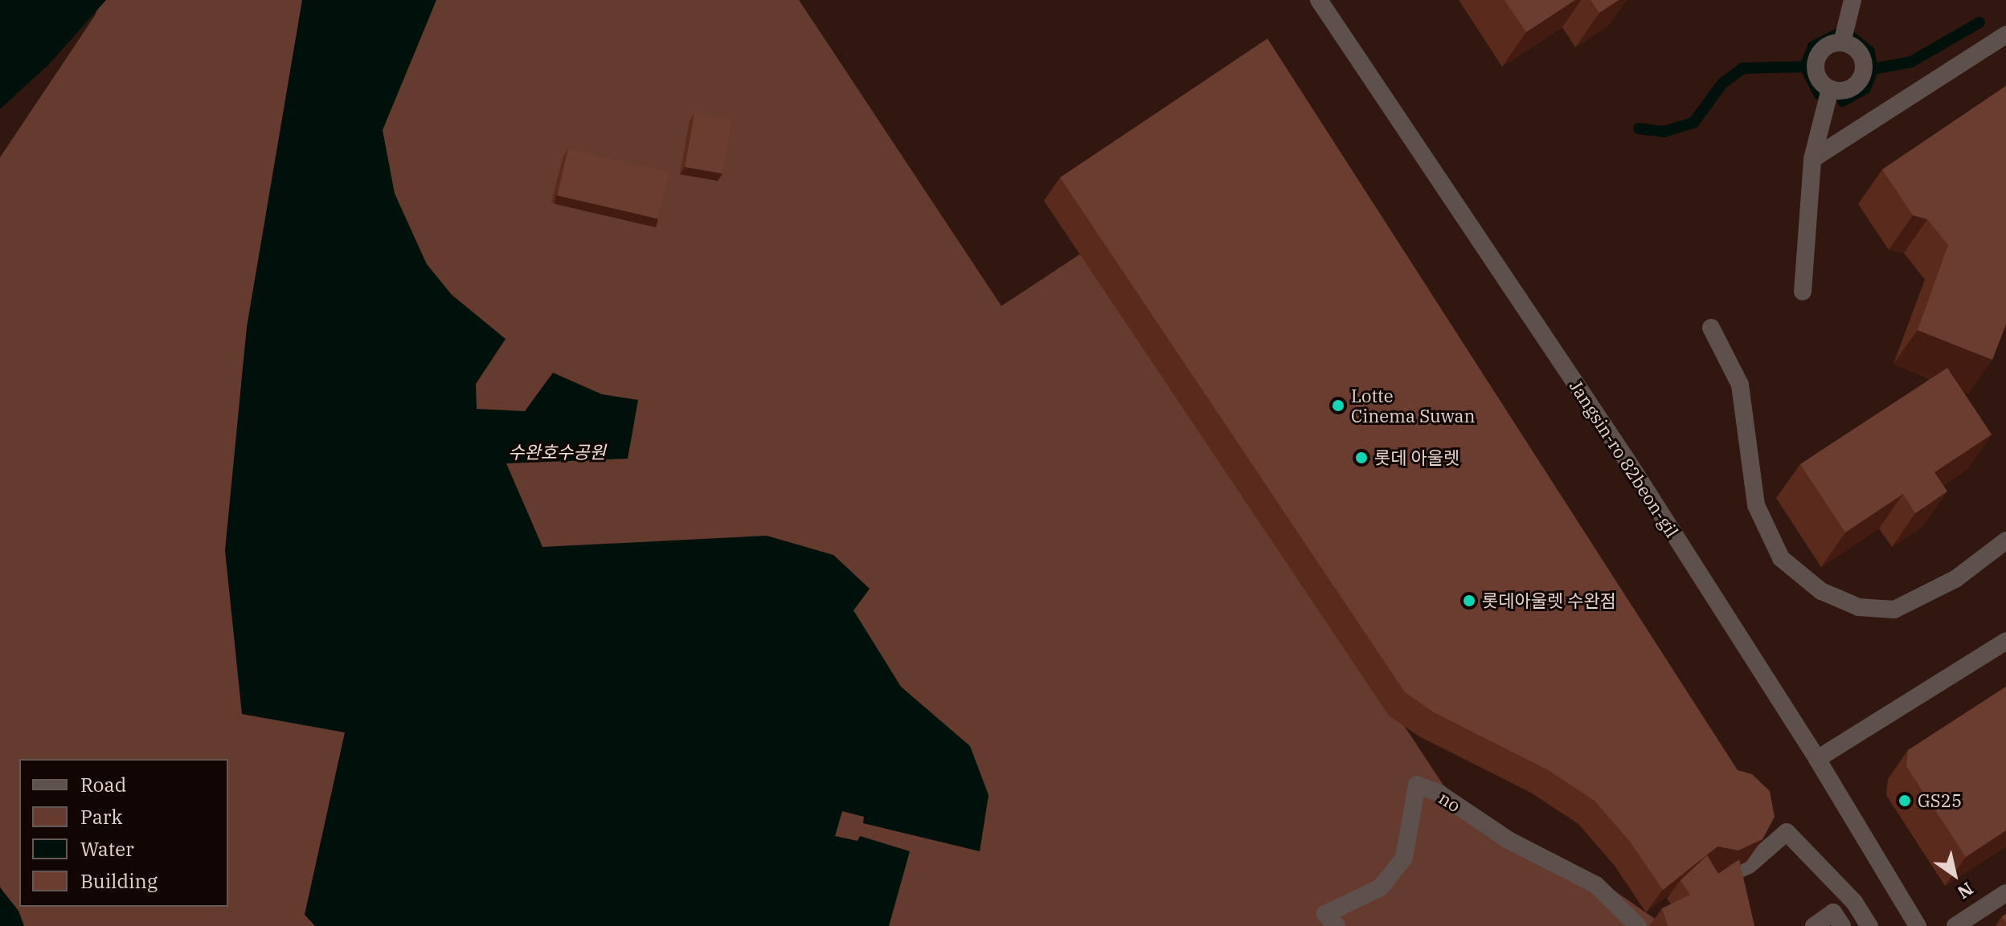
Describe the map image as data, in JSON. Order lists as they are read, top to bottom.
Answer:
{
  "streets": {
    "street": ["Jangsin-ro 82beon-gil", "no"]
  },
  "parks": ["수완호수공원"],
  "places": [
    "Lotte Cinema Suwan",
    "롯데 아울렛",
    "롯데아울렛 수완점",
    "GS25"
  ],
  "legend": [
    "Road",
    "Park",
    "Water",
    "Building"
  ],
  "north": "bottom right"
}
